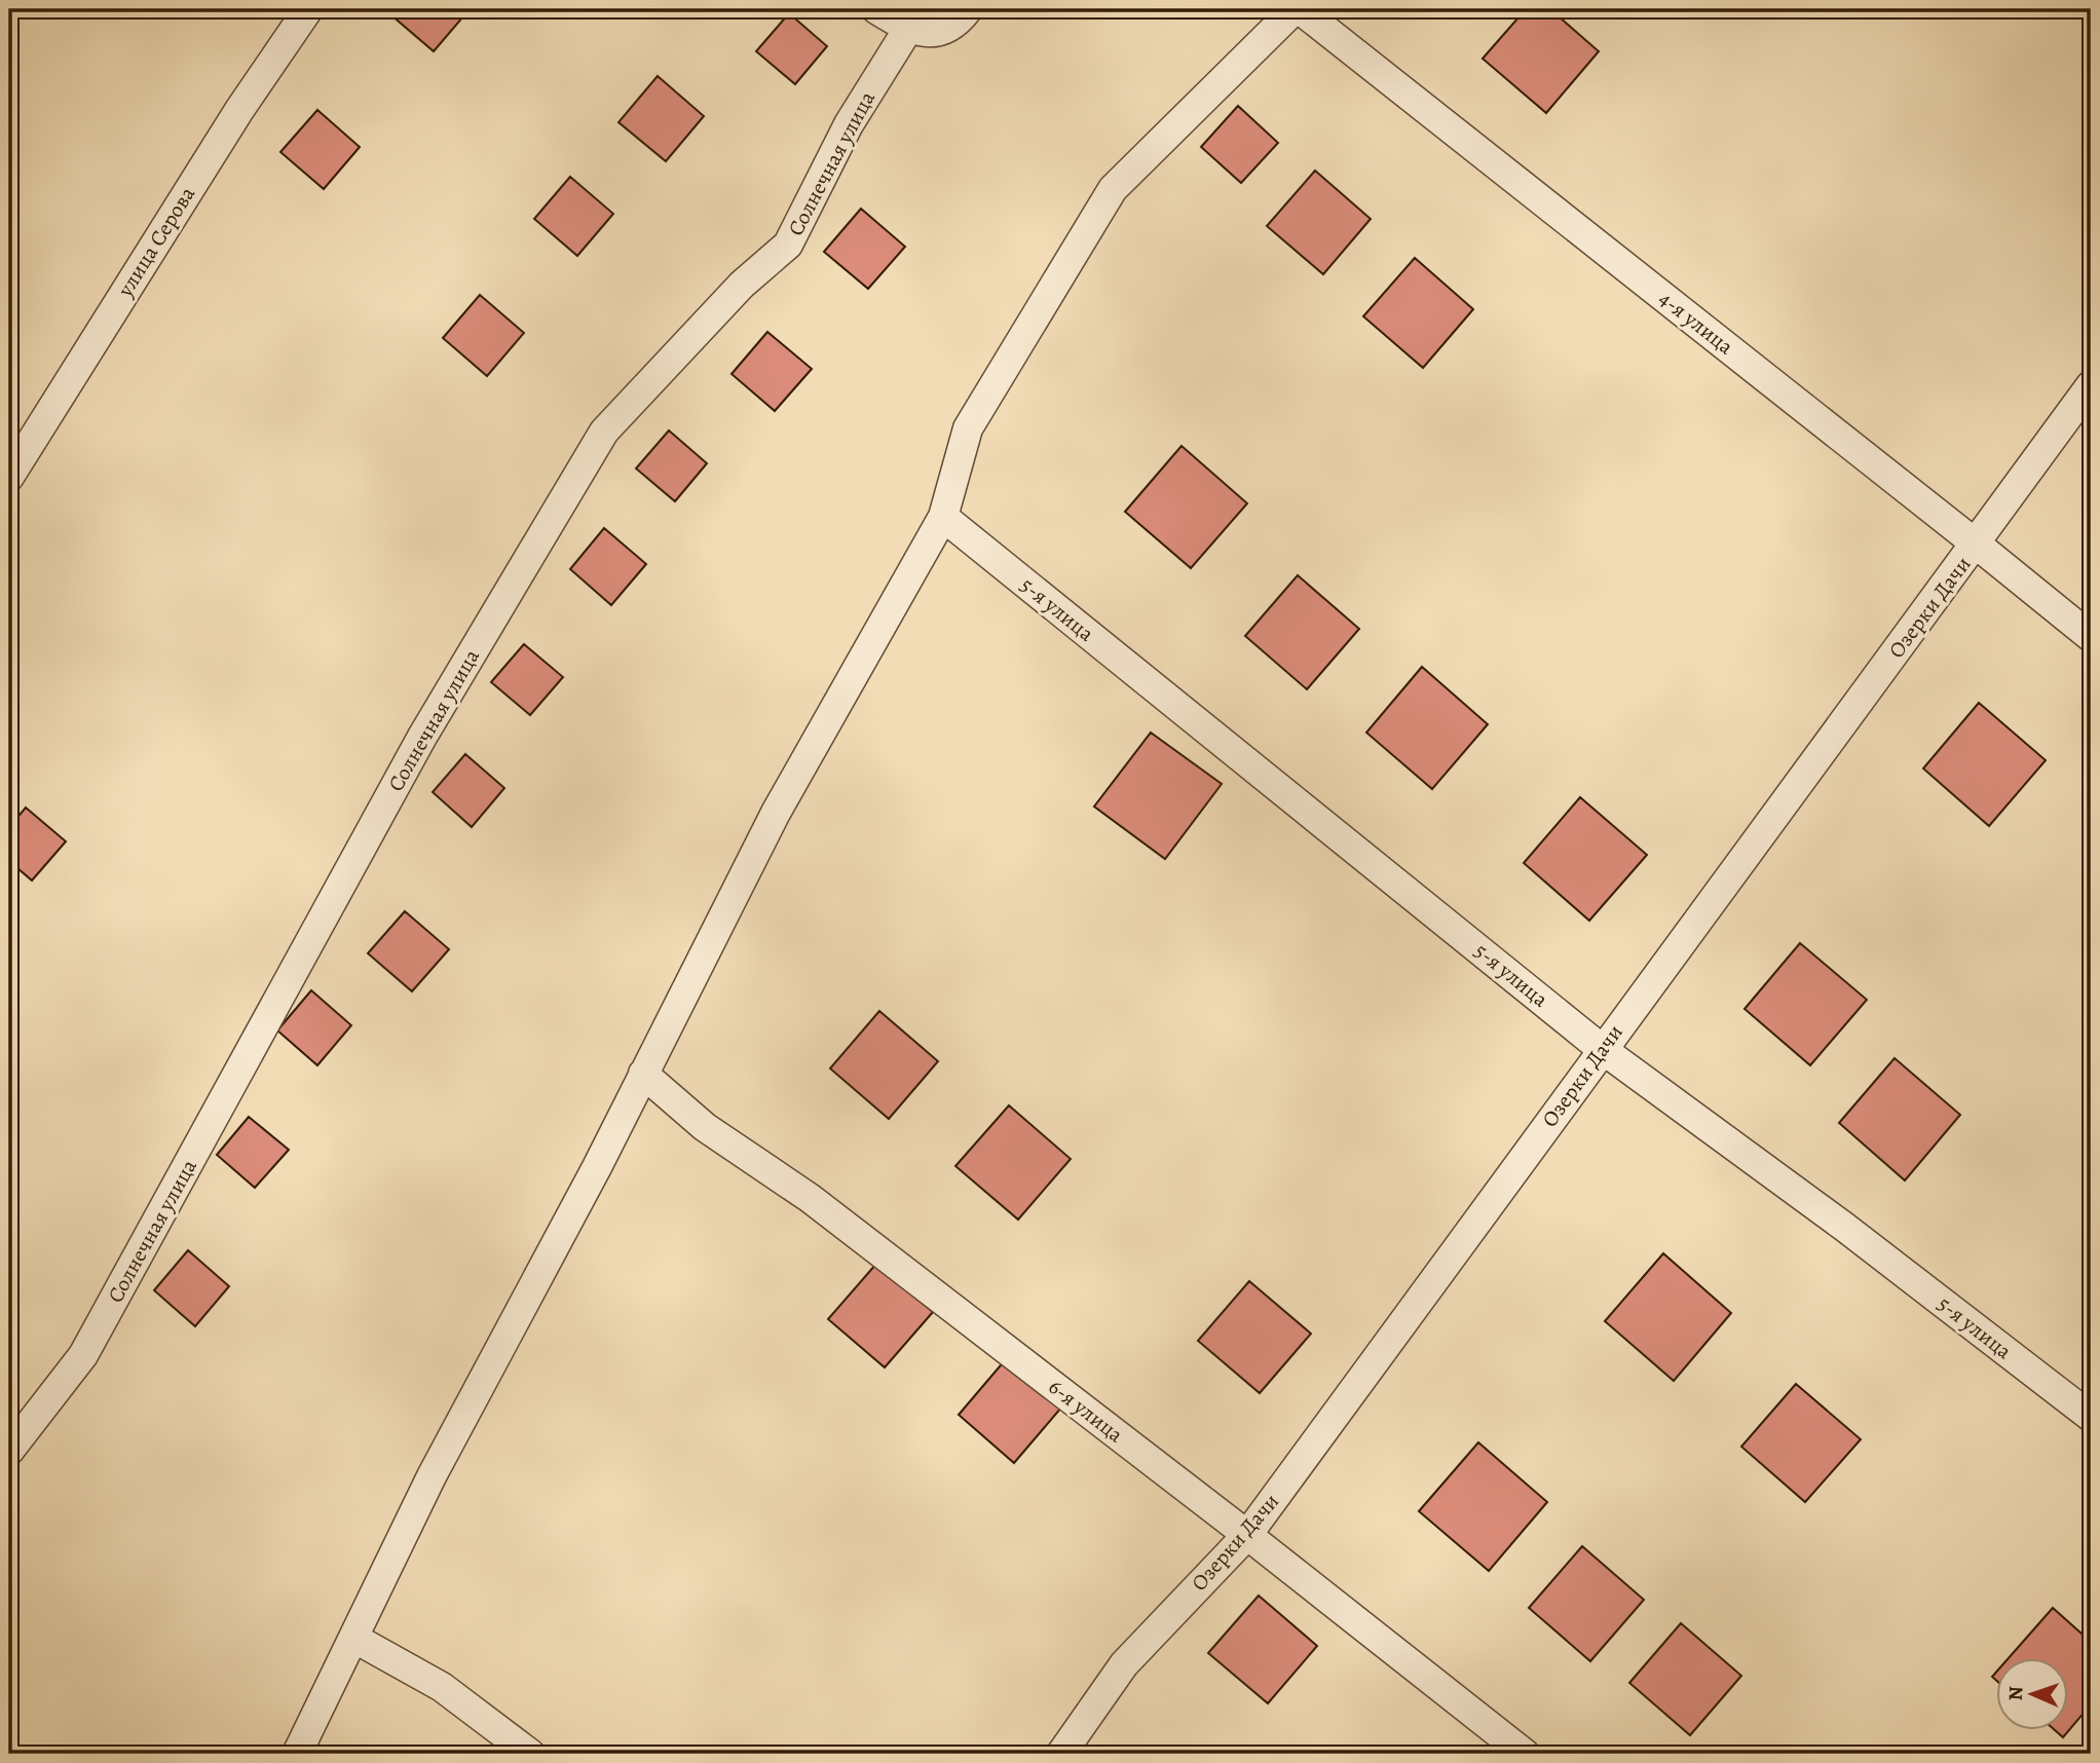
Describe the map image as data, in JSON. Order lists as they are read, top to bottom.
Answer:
{
  "streets": {
    "street": [
      "Солнечная улица",
      "улица Серова",
      "4-я улица",
      "Озерки Дачи",
      "5-я улица",
      "6-я улица"
    ]
  },
  "crossings": [
    ["4-я улица", "Озерки Дачи"],
    ["Озерки Дачи", "5-я улица"],
    ["Озерки Дачи", "6-я улица"]
  ],
  "north": "left"
}
